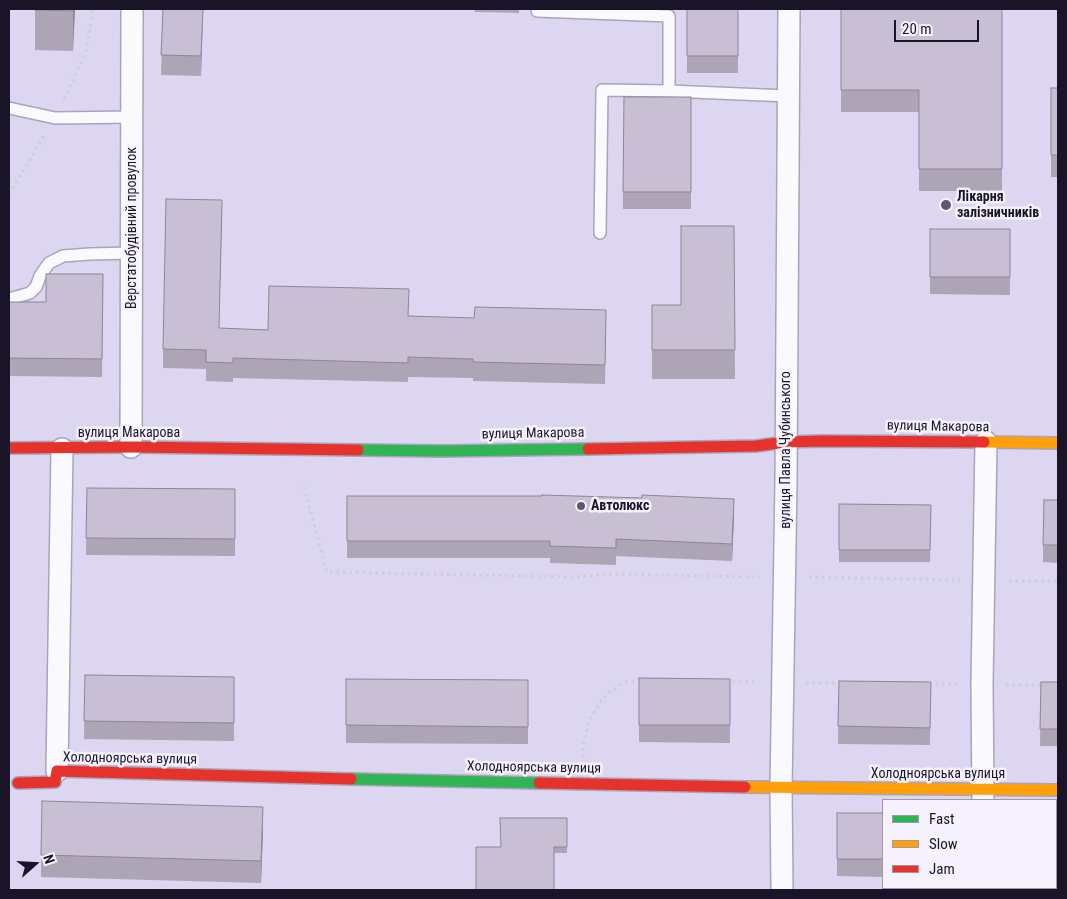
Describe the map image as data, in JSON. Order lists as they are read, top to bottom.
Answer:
{
  "streets": {
    "street": [
      "Верстатобудівний провулок",
      "вулиця Макарова",
      "вулиця Павла Чубинського",
      "Холодноярська вулиця"
    ]
  },
  "crossings": [
    ["Верстатобудівний провулок", "вулиця Макарова"],
    ["вулиця Макарова", "вулиця Павла Чубинського"],
    ["вулиця Павла Чубинського", "Холодноярська вулиця"]
  ],
  "places": ["Лікарня залізничників", "Автолюкс"],
  "legend": ["Fast", "Slow", "Jam"],
  "scale_bar": "20 m",
  "north": "right"
}
